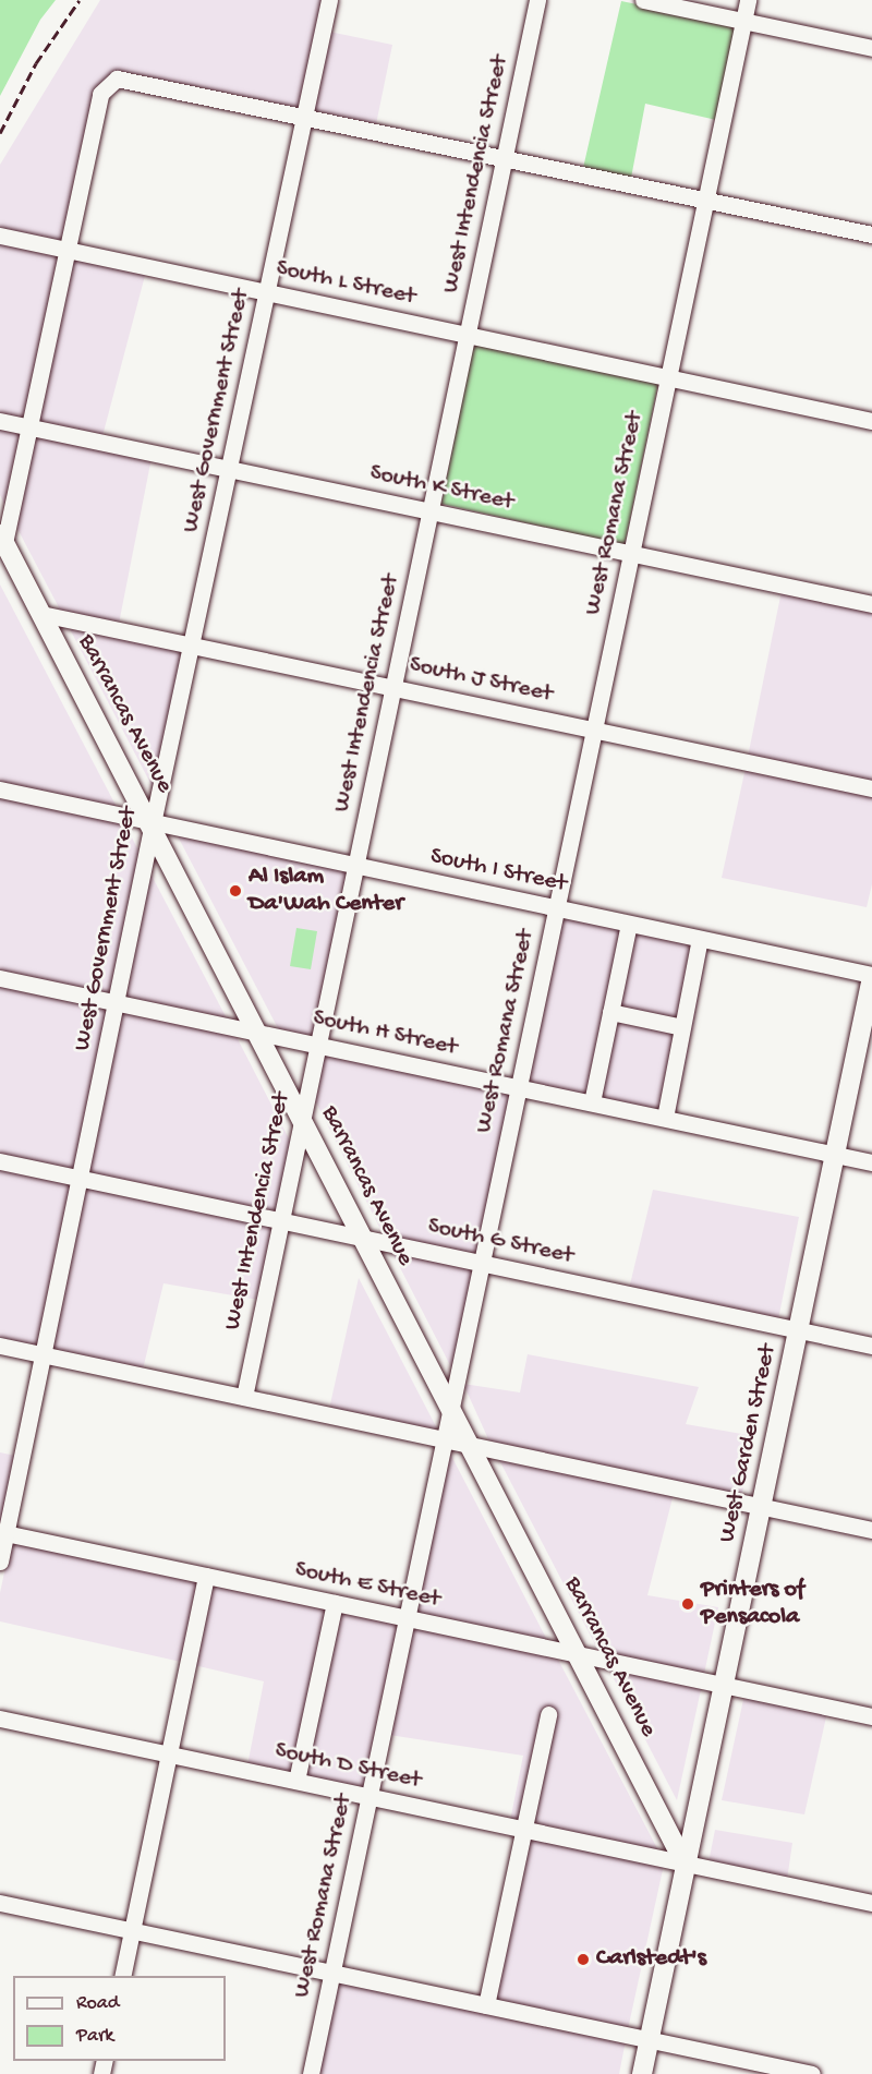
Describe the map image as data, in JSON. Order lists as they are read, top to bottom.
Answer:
{
  "streets": {
    "main road": ["Barrancas Avenue", "West Garden Street"],
    "street": [
      "West Intendencia Street",
      "South L Street",
      "West Government Street",
      "South K Street",
      "West Romana Street",
      "South J Street",
      "South I Street",
      "South H Street",
      "South G Street",
      "South E Street",
      "South D Street"
    ]
  },
  "crossings": [
    ["West Intendencia Street", "South L Street"],
    ["West Intendencia Street", "South K Street"],
    ["West Intendencia Street", "South J Street"],
    ["West Intendencia Street", "Barrancas Avenue"],
    ["West Intendencia Street", "South I Street"],
    ["West Intendencia Street", "South H Street"],
    ["West Intendencia Street", "South G Street"],
    ["South L Street", "West Government Street"],
    ["South L Street", "West Romana Street"],
    ["West Government Street", "South K Street"],
    ["West Government Street", "South J Street"],
    ["West Government Street", "Barrancas Avenue"],
    ["West Government Street", "South I Street"],
    ["West Government Street", "South H Street"],
    ["West Government Street", "South G Street"],
    ["West Government Street", "South E Street"],
    ["South K Street", "West Romana Street"],
    ["West Romana Street", "South J Street"],
    ["West Romana Street", "Barrancas Avenue"],
    ["West Romana Street", "South I Street"],
    ["West Romana Street", "South H Street"],
    ["West Romana Street", "South G Street"],
    ["West Romana Street", "South E Street"],
    ["West Romana Street", "South D Street"],
    ["South J Street", "Barrancas Avenue"],
    ["Barrancas Avenue", "South I Street"],
    ["Barrancas Avenue", "South H Street"],
    ["Barrancas Avenue", "South G Street"],
    ["Barrancas Avenue", "West Garden Street"],
    ["Barrancas Avenue", "South E Street"],
    ["Barrancas Avenue", "South D Street"],
    ["South I Street", "West Garden Street"],
    ["South H Street", "West Garden Street"],
    ["South G Street", "West Garden Street"],
    ["West Garden Street", "South E Street"],
    ["West Garden Street", "South D Street"]
  ],
  "places": ["Al Islam Da'Wah Center", "Printers of Pensacola", "Carlstedt's"],
  "legend": ["Road", "Park"]
}
